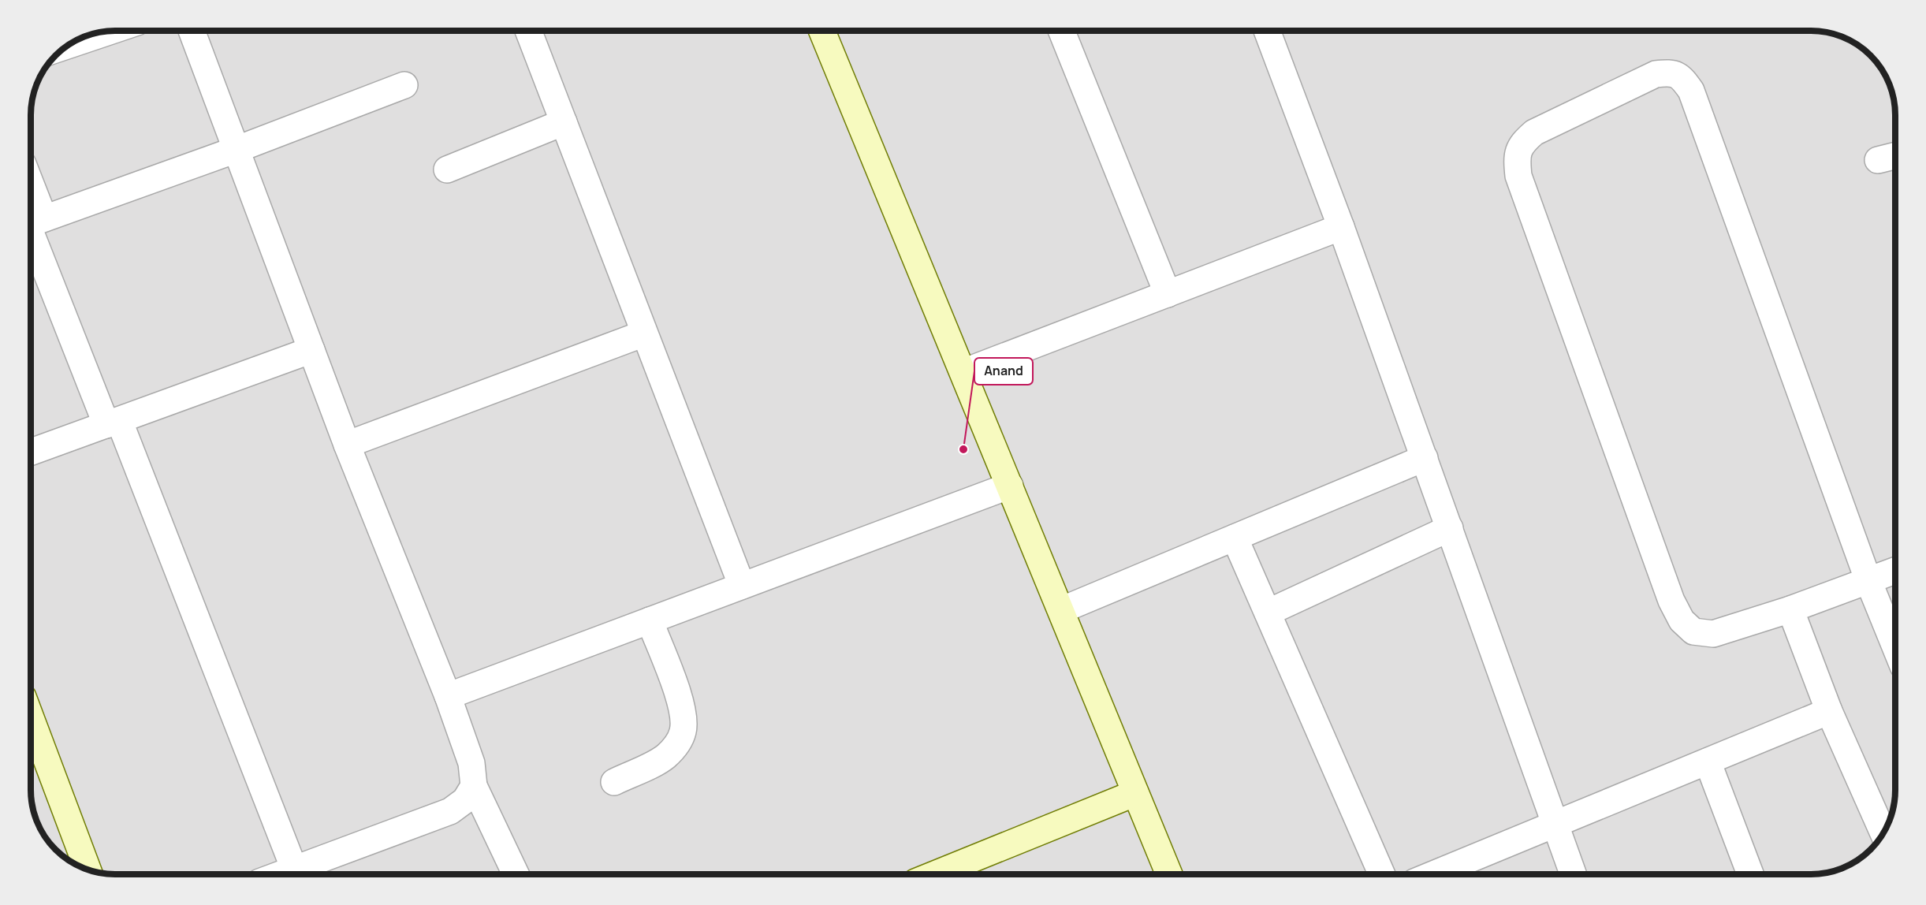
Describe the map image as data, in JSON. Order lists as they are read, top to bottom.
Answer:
{
  "places": ["Anand"]
}
